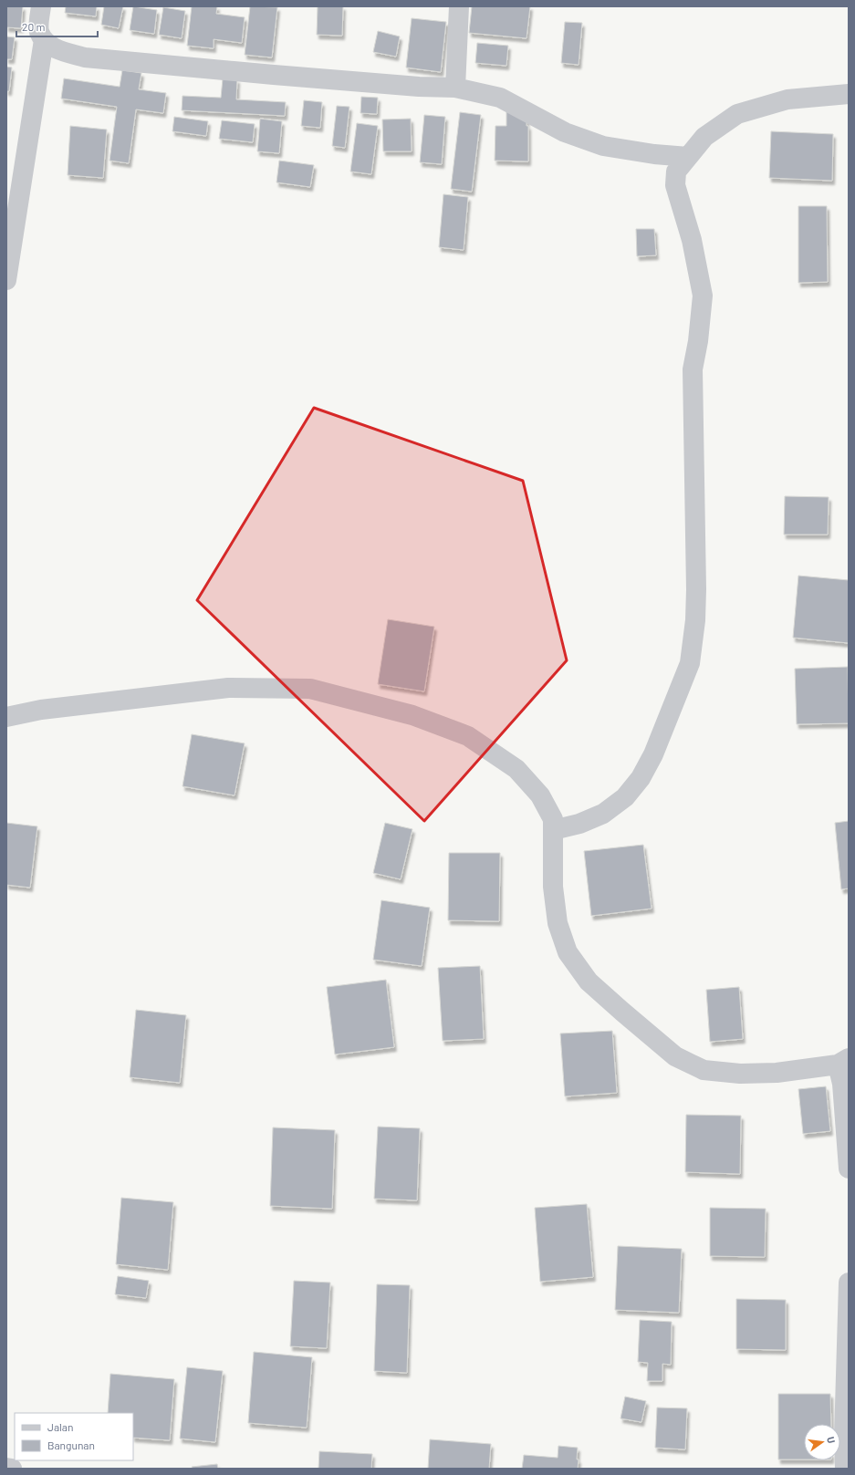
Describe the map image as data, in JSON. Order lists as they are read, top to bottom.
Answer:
{
  "legend": ["Jalan", "Bangunan"],
  "scale_bar": "20 m",
  "north": "right"
}
